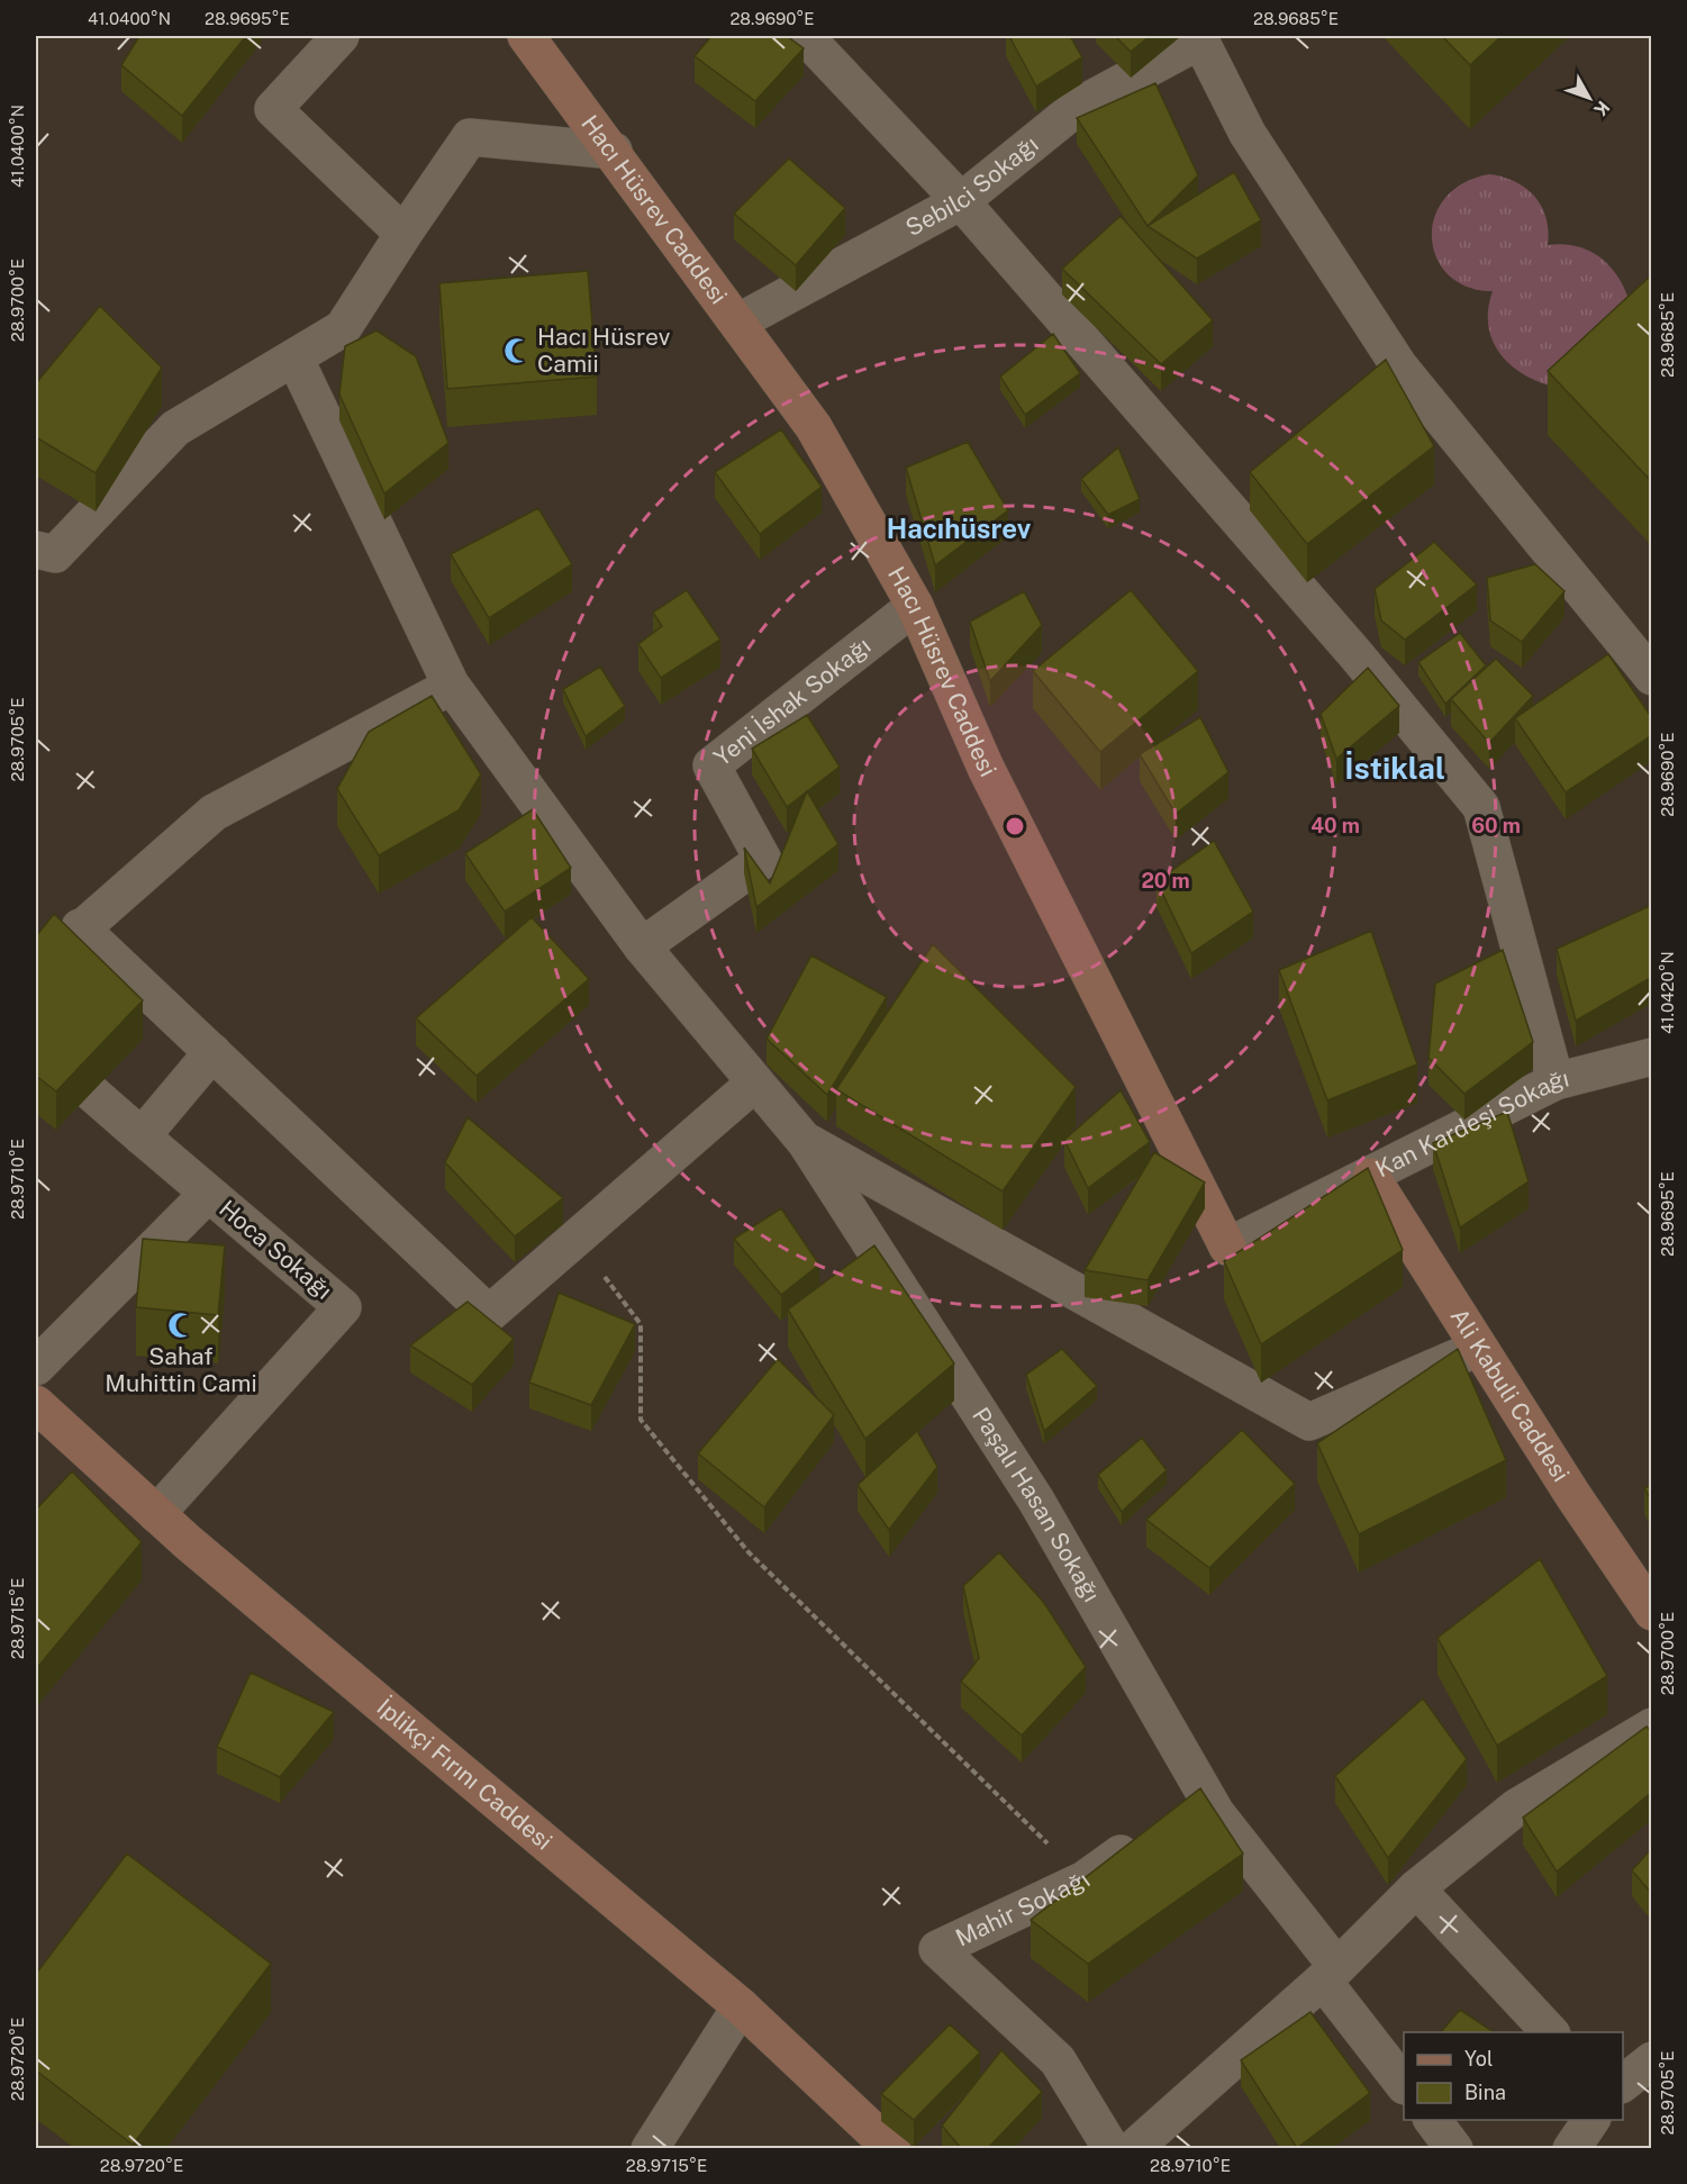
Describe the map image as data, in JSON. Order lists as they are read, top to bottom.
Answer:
{
  "streets": {
    "street": [
      "Sebilci Sokağı",
      "Hacı Hüsrev Caddesi",
      "Yeni İshak Sokağı",
      "Kan Kardeşi Sokağı",
      "Hoca Sokağı",
      "Ali Kabuli Caddesi",
      "Paşalı Hasan Sokağı",
      "İplikçi Fırını Caddesi",
      "Mahir Sokağı"
    ]
  },
  "crossings": [
    ["Sebilci Sokağı", "Hacı Hüsrev Caddesi"],
    ["Hacı Hüsrev Caddesi", "Yeni İshak Sokağı"],
    ["Hacı Hüsrev Caddesi", "Kan Kardeşi Sokağı"],
    ["Kan Kardeşi Sokağı", "Ali Kabuli Caddesi"],
    ["Hoca Sokağı", "İplikçi Fırını Caddesi"],
    ["Paşalı Hasan Sokağı", "Mahir Sokağı"]
  ],
  "districts": ["Hacıhüsrev", "İstiklal"],
  "places": {
    "mosque": ["Hacı Hüsrev Camii", "Sahaf Muhittin Cami"]
  },
  "legend": ["Yol", "Bina"],
  "north": "bottom right",
  "coordinates": [
    "41.0400°N",
    "28.9695°E",
    "28.9690°E",
    "28.9685°E",
    "28.9700°E",
    "28.9705°E",
    "41.0420°N",
    "28.9710°E",
    "28.9715°E",
    "28.9720°E"
  ],
  "rings": ["40 m", "60 m", "20 m"]
}
